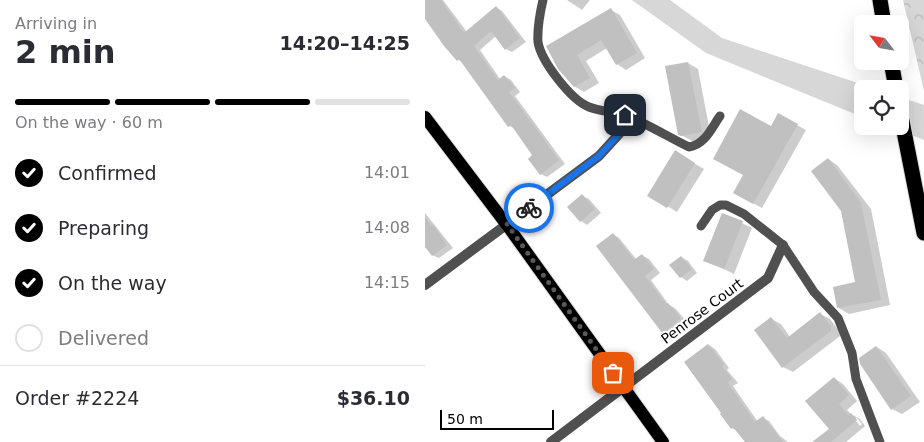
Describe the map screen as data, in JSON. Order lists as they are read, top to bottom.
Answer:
{
  "streets": {
    "street": ["Penrose Court"]
  },
  "scale_bar": "50 m",
  "north": "top left",
  "page": {
    "heading": ["2 min", "Arriving in", "14:20–14:25"],
    "panel": ["Order #2224", "$36.10"],
    "bar": "On the way · 60 m",
    "list": [
      ["Confirmed", "14:01"],
      ["Preparing", "14:08"],
      ["On the way", "14:15"],
      "Delivered"
    ],
    "scale": "50 m"
  }
}
